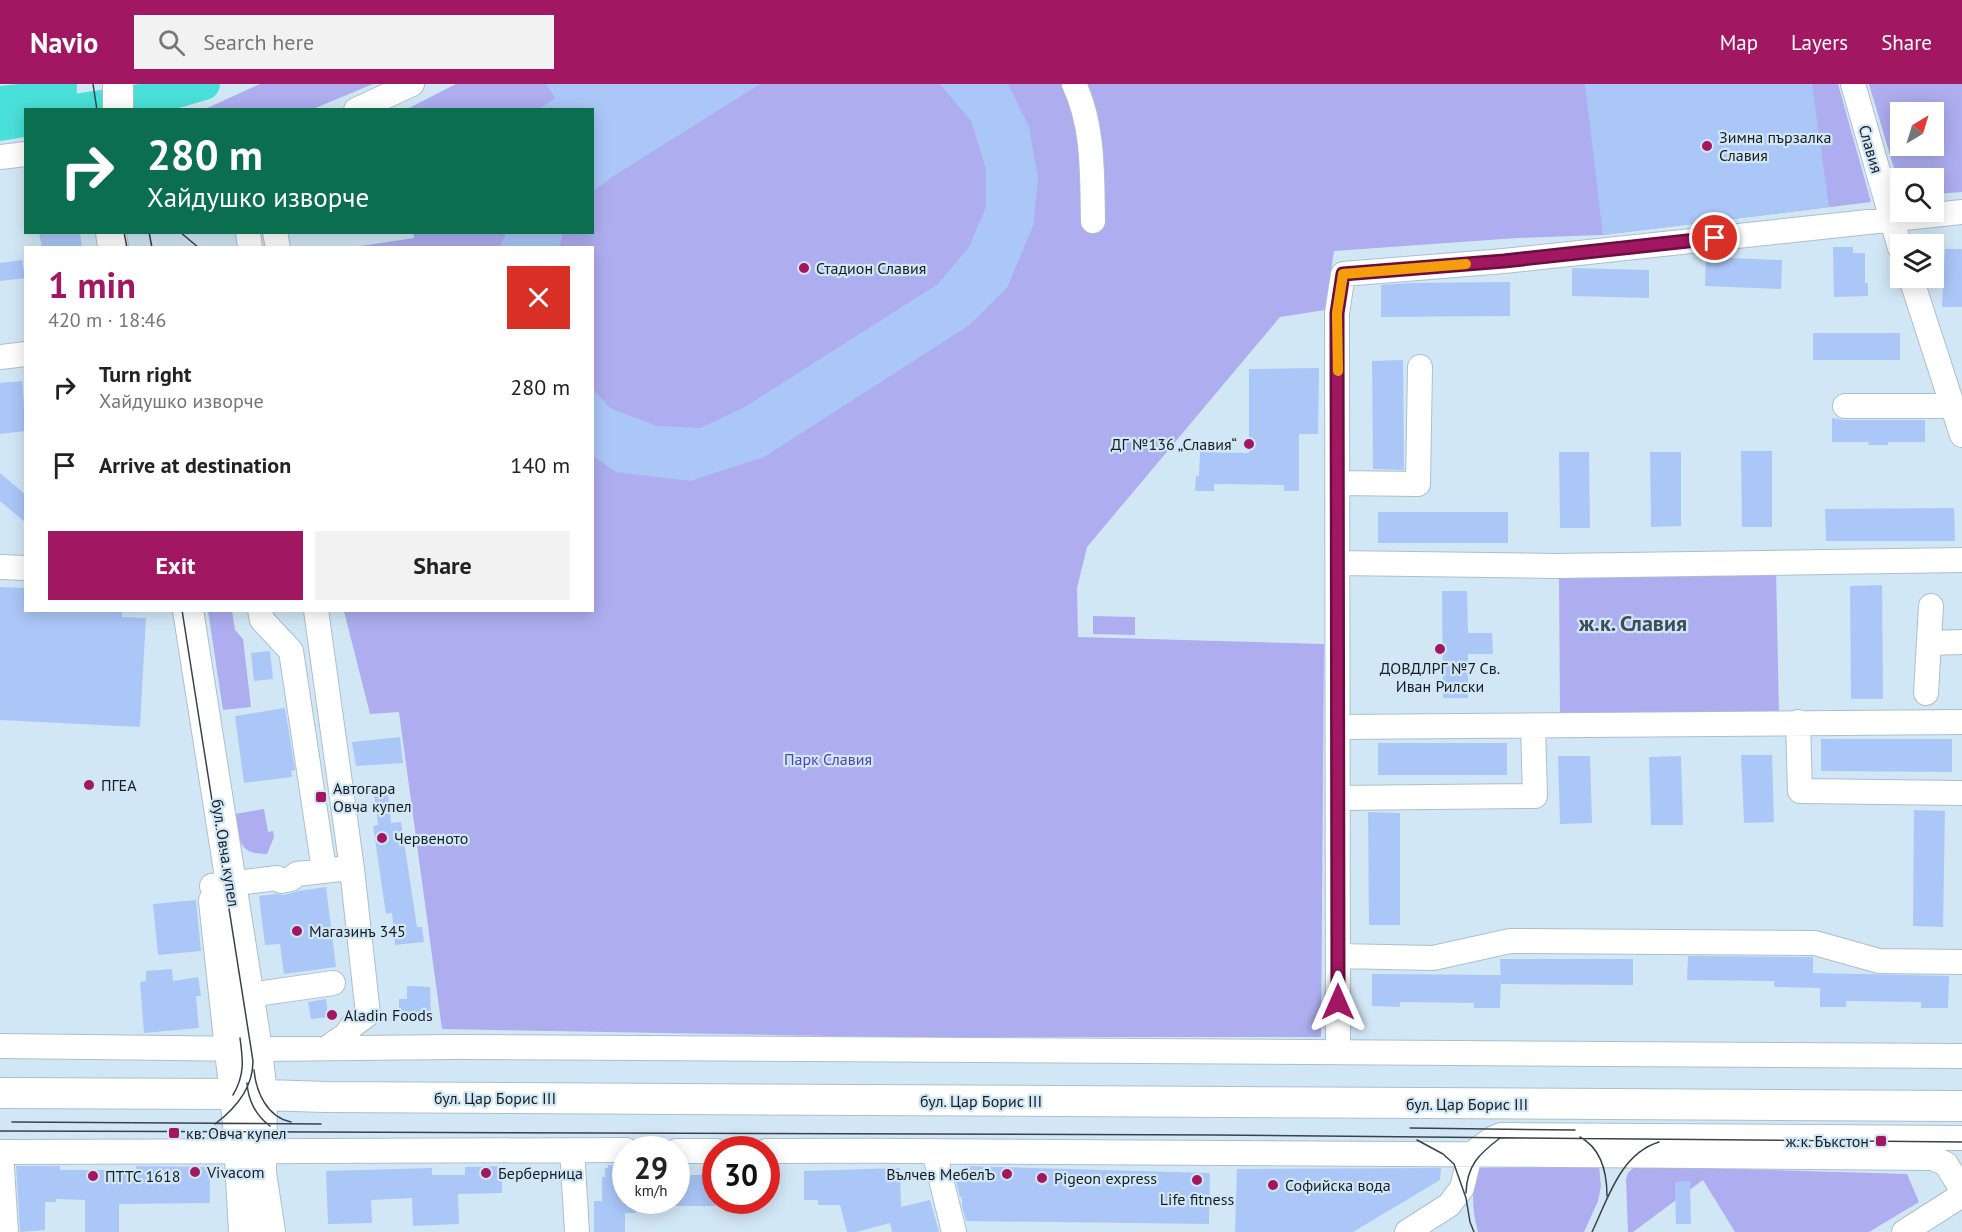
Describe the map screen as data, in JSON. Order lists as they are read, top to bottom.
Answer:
{
  "streets": {
    "main road": ["бул. Овча купел", "бул. Цар Борис III"],
    "street": ["Славия"]
  },
  "crossings": [
    ["бул. Овча купел", "бул. Цар Борис III"]
  ],
  "districts": ["ж.к. Славия"],
  "parks": ["Парк Славия"],
  "places": {
    "other": [
      "Зимна пързалка Славия",
      "Стадион Славия",
      "ДГ №136 „Славия“",
      "ДОВДЛРГ №7 Св. Иван Рилски",
      "ПГЕА",
      "Червеното",
      "Магазинъ 345",
      "Aladin Foods",
      "Vivacom",
      "Берберница",
      "Вълчев МебелЪ",
      "ПТТС 1618",
      "Pigeon express",
      "Life fitness",
      "Софийска вода"
    ],
    "transit": ["Автогара Овча купел", "кв. Овча купел", "ж.к. Бъкстон"]
  },
  "north": "top right",
  "page": {
    "header": "Navio",
    "search": "Search here",
    "nav": ["Map", "Layers", "Share"],
    "turn": ["280 m", "Хайдушко изворче"],
    "heading": ["1 min", "420 m · 18:46"],
    "list": [
      {
        "name": "Turn right",
        "note": "Хайдушко изворче",
        "value": "280 m"
      },
      {
        "name": "Arrive at destination",
        "value": "140 m"
      }
    ],
    "buttons": ["Exit", "Share"],
    "speed": "29 km/h",
    "limit": "30"
  }
}
